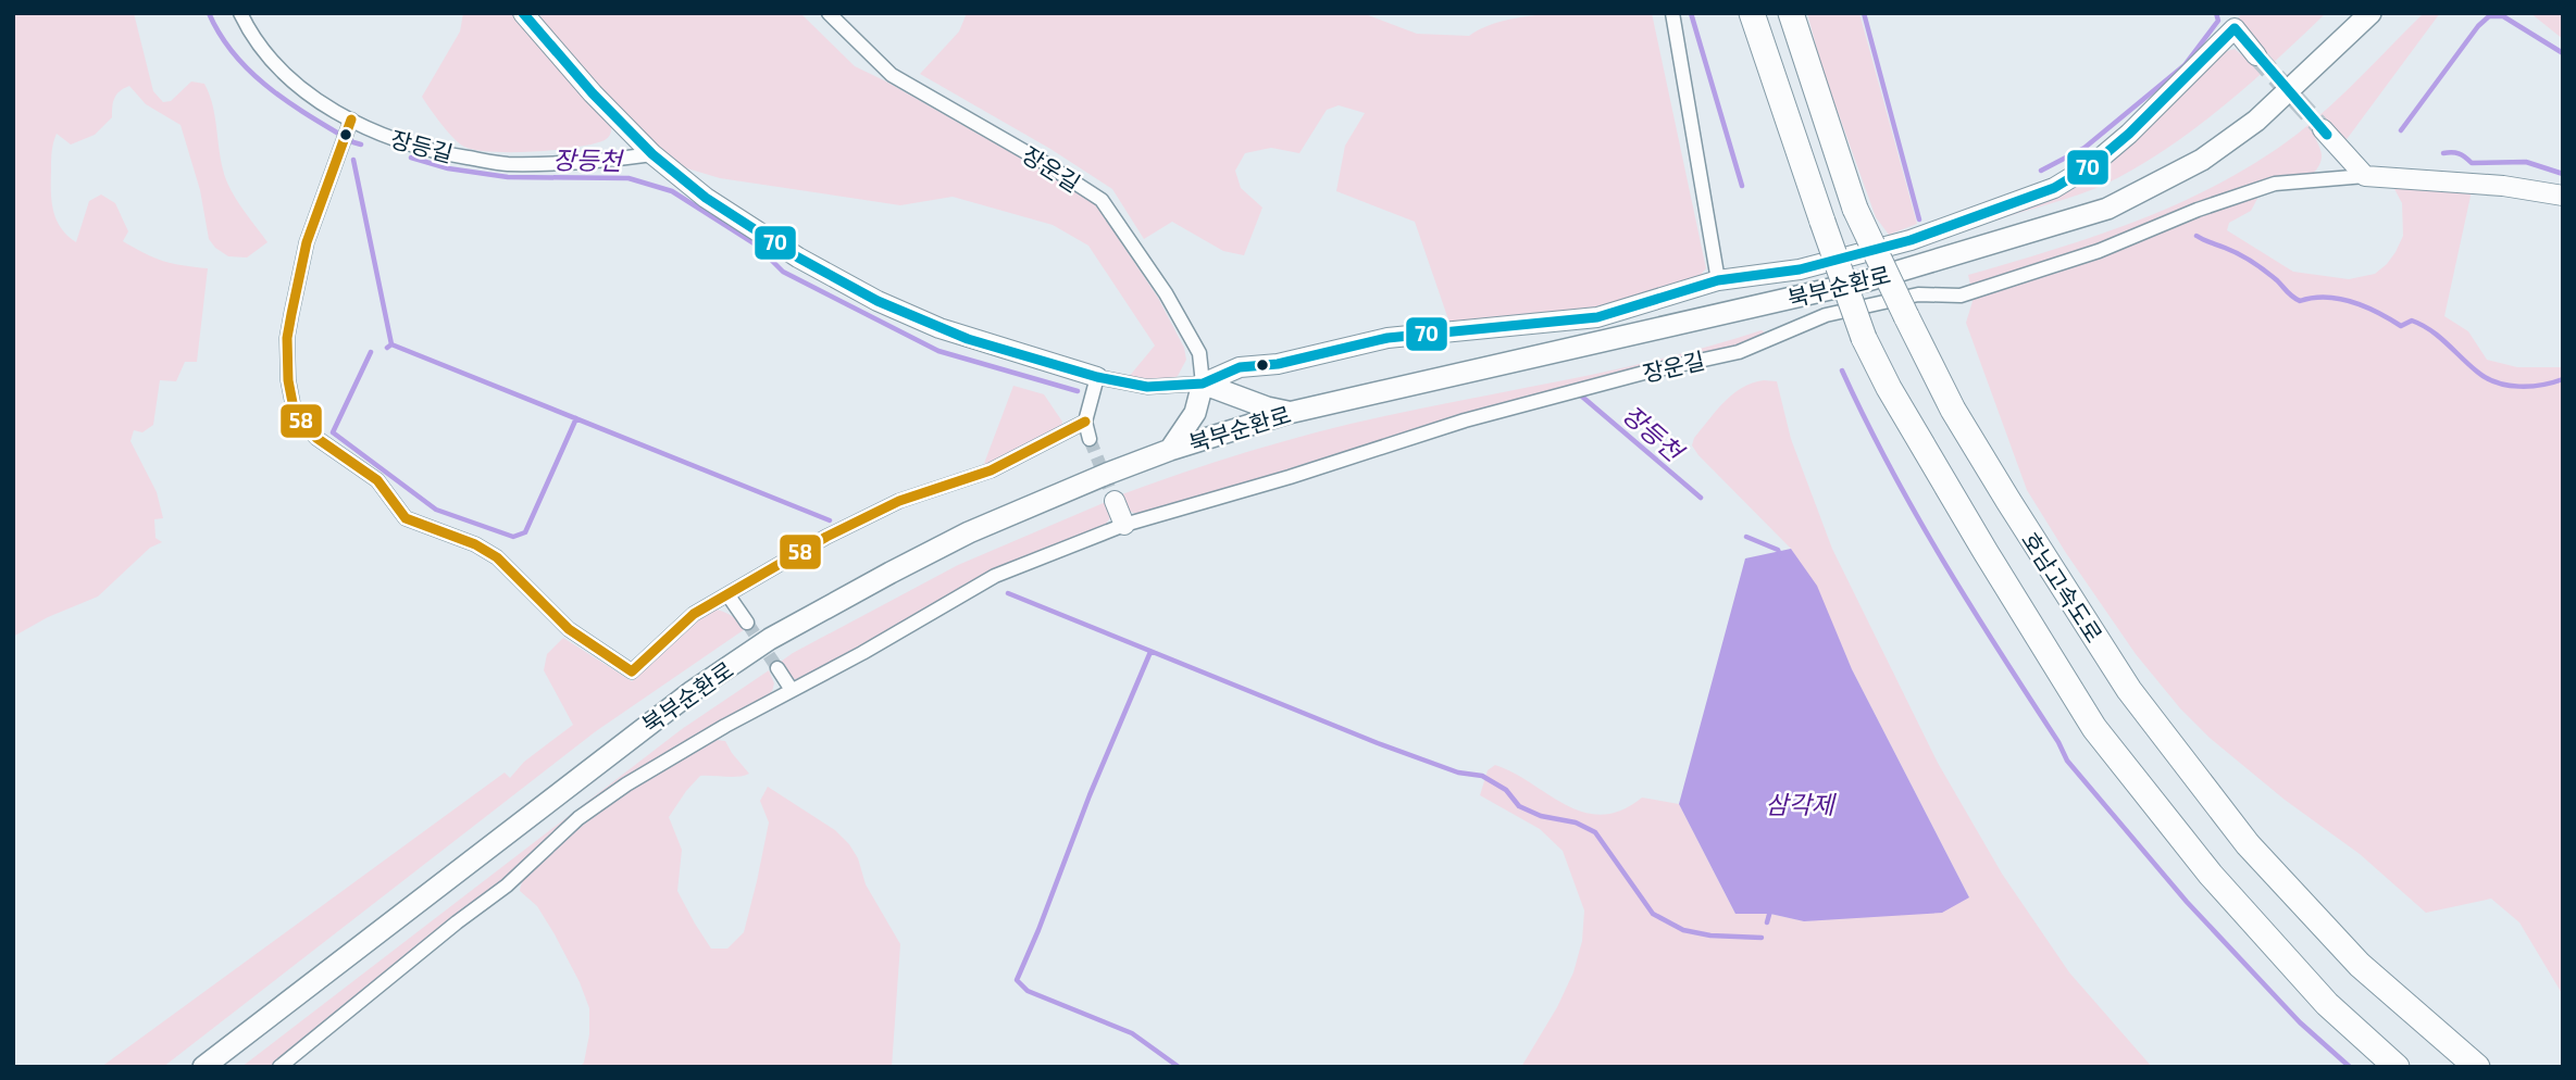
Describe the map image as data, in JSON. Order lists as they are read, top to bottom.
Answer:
{
  "streets": {
    "highway": ["호남고속도로"],
    "main road": ["북부순환로"],
    "street": ["장등길", "장운길"]
  },
  "water": ["장등천", "삼각제"],
  "lines": ["transit line 70", "transit line 58"]
}
